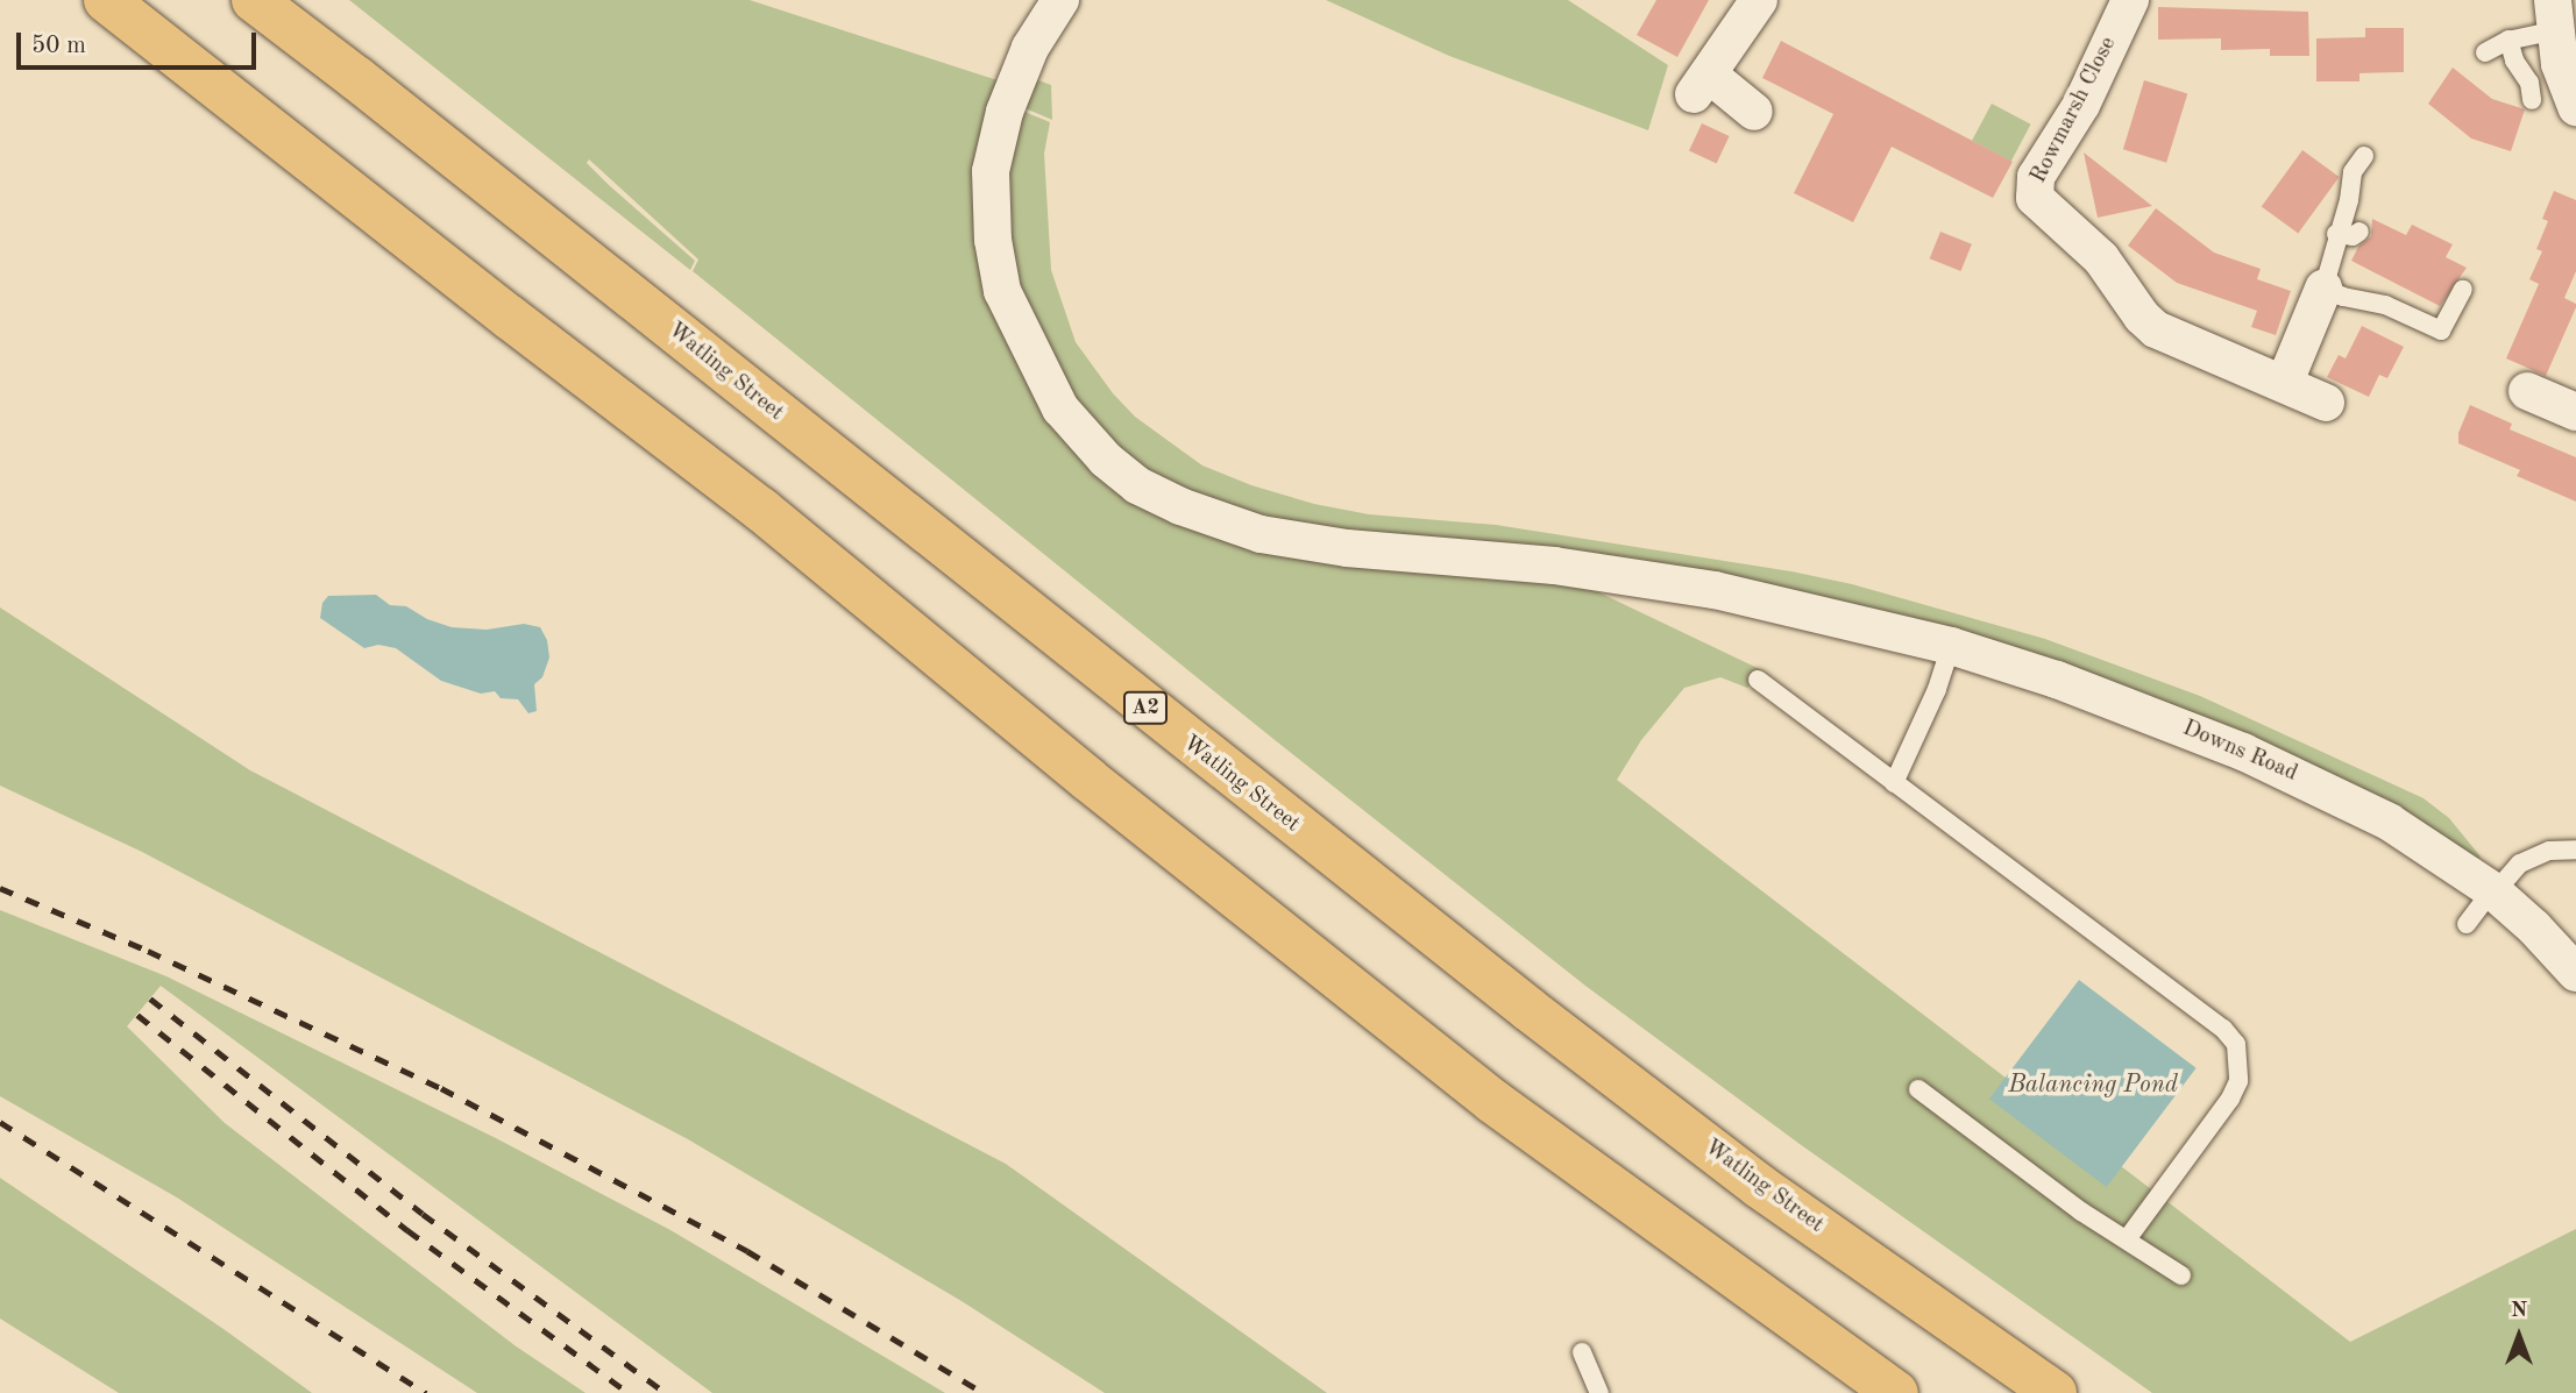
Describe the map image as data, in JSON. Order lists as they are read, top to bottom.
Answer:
{
  "streets": {
    "highway": ["Watling Street", "A2"],
    "street": ["Rowmarsh Close", "Downs Road"]
  },
  "water": ["Balancing Pond"],
  "scale_bar": "50 m",
  "north": "top"
}
